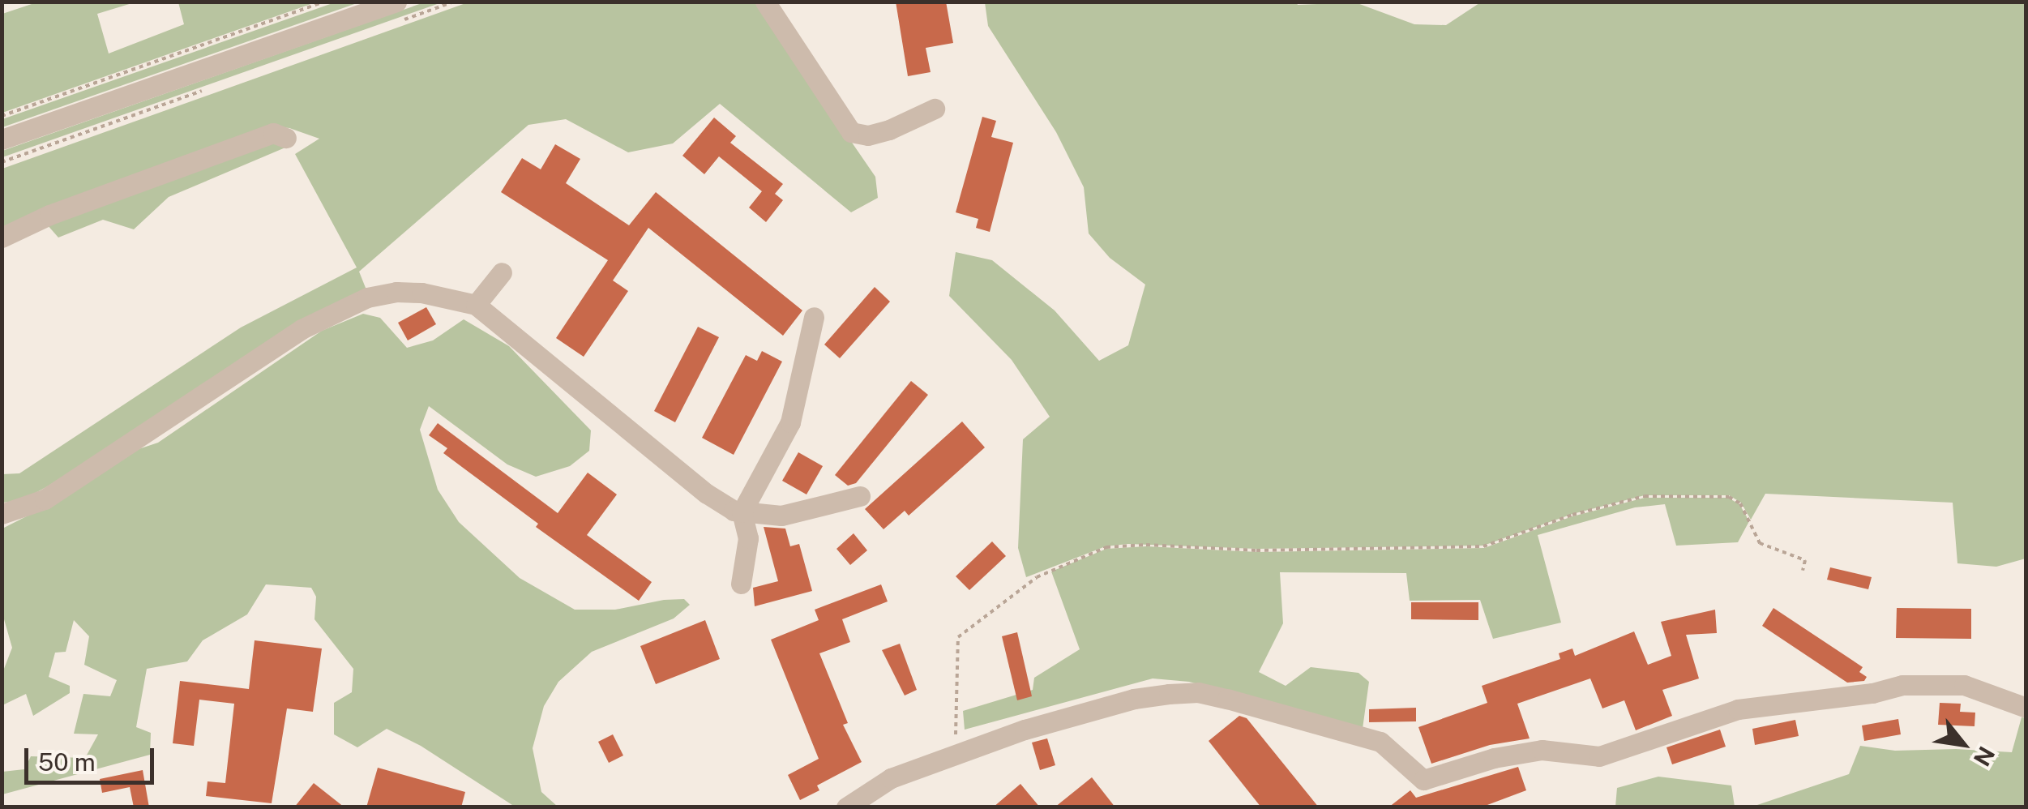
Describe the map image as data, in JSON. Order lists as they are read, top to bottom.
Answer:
{
  "scale_bar": "50 m",
  "north": "bottom right"
}
